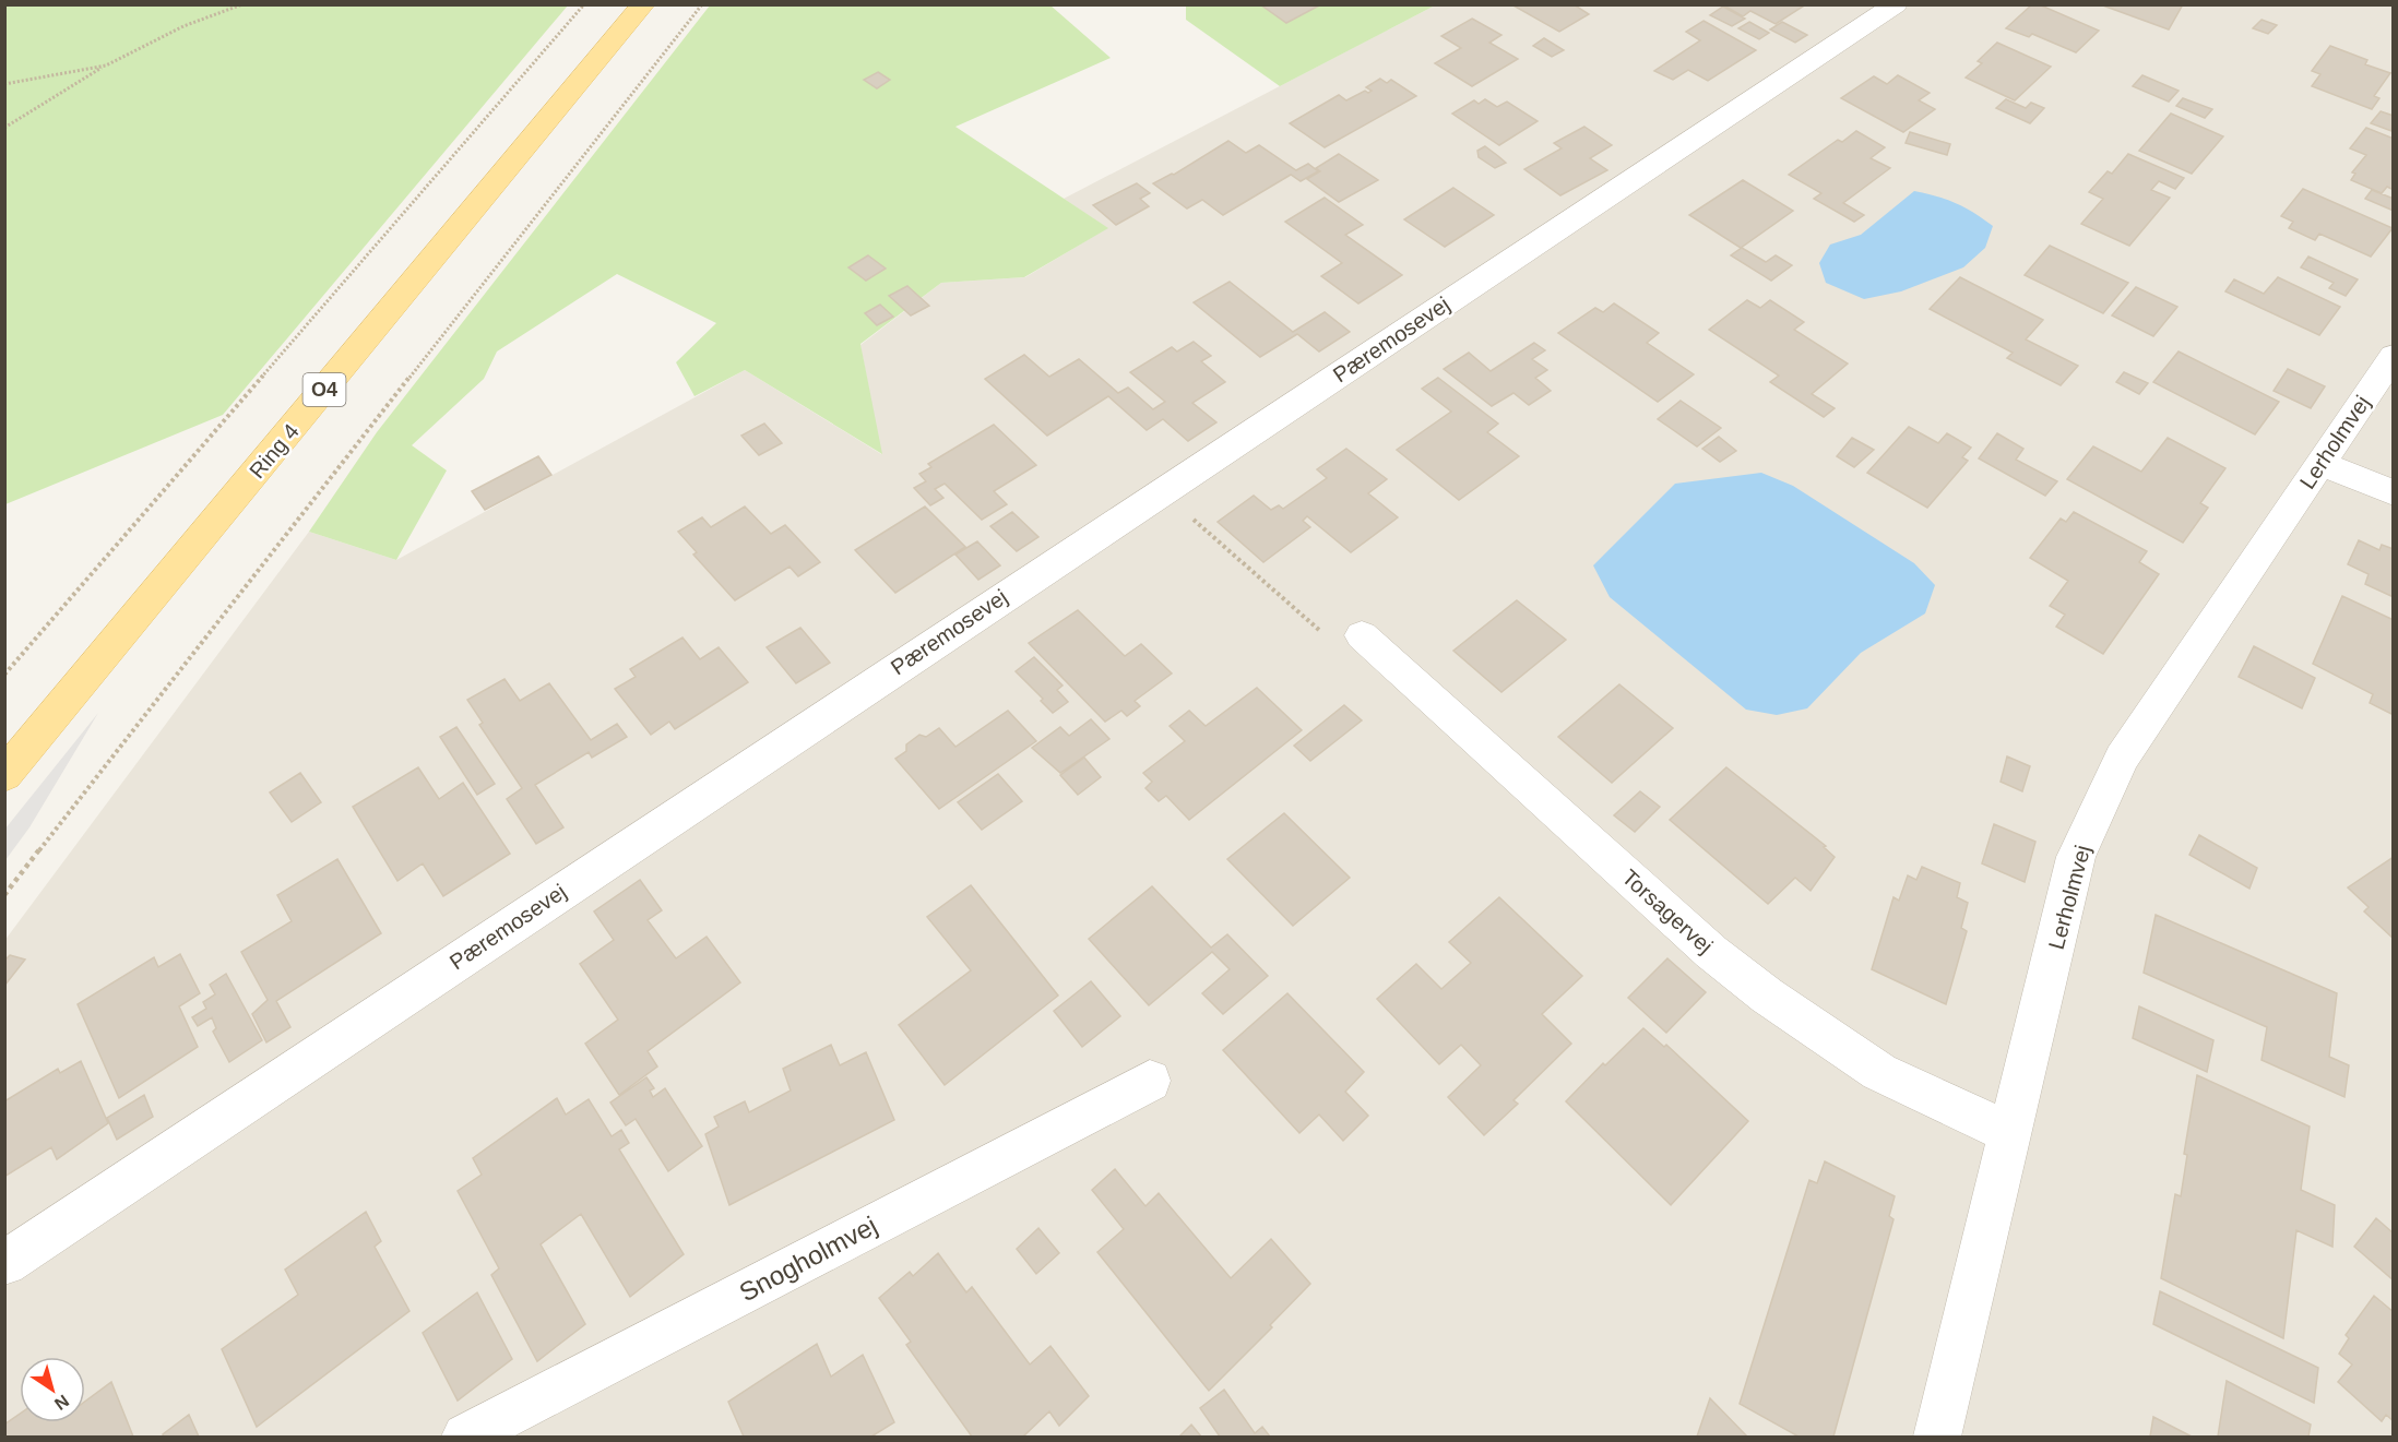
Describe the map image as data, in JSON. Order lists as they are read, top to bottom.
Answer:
{
  "streets": {
    "main road": ["O4", "Ring 4"],
    "street": [
      "Pæremosevej",
      "Lerholmvej",
      "Torsagervej",
      "Snogholmvej"
    ]
  },
  "crossings": [
    ["Lerholmvej", "Torsagervej"]
  ],
  "north": "bottom right"
}
